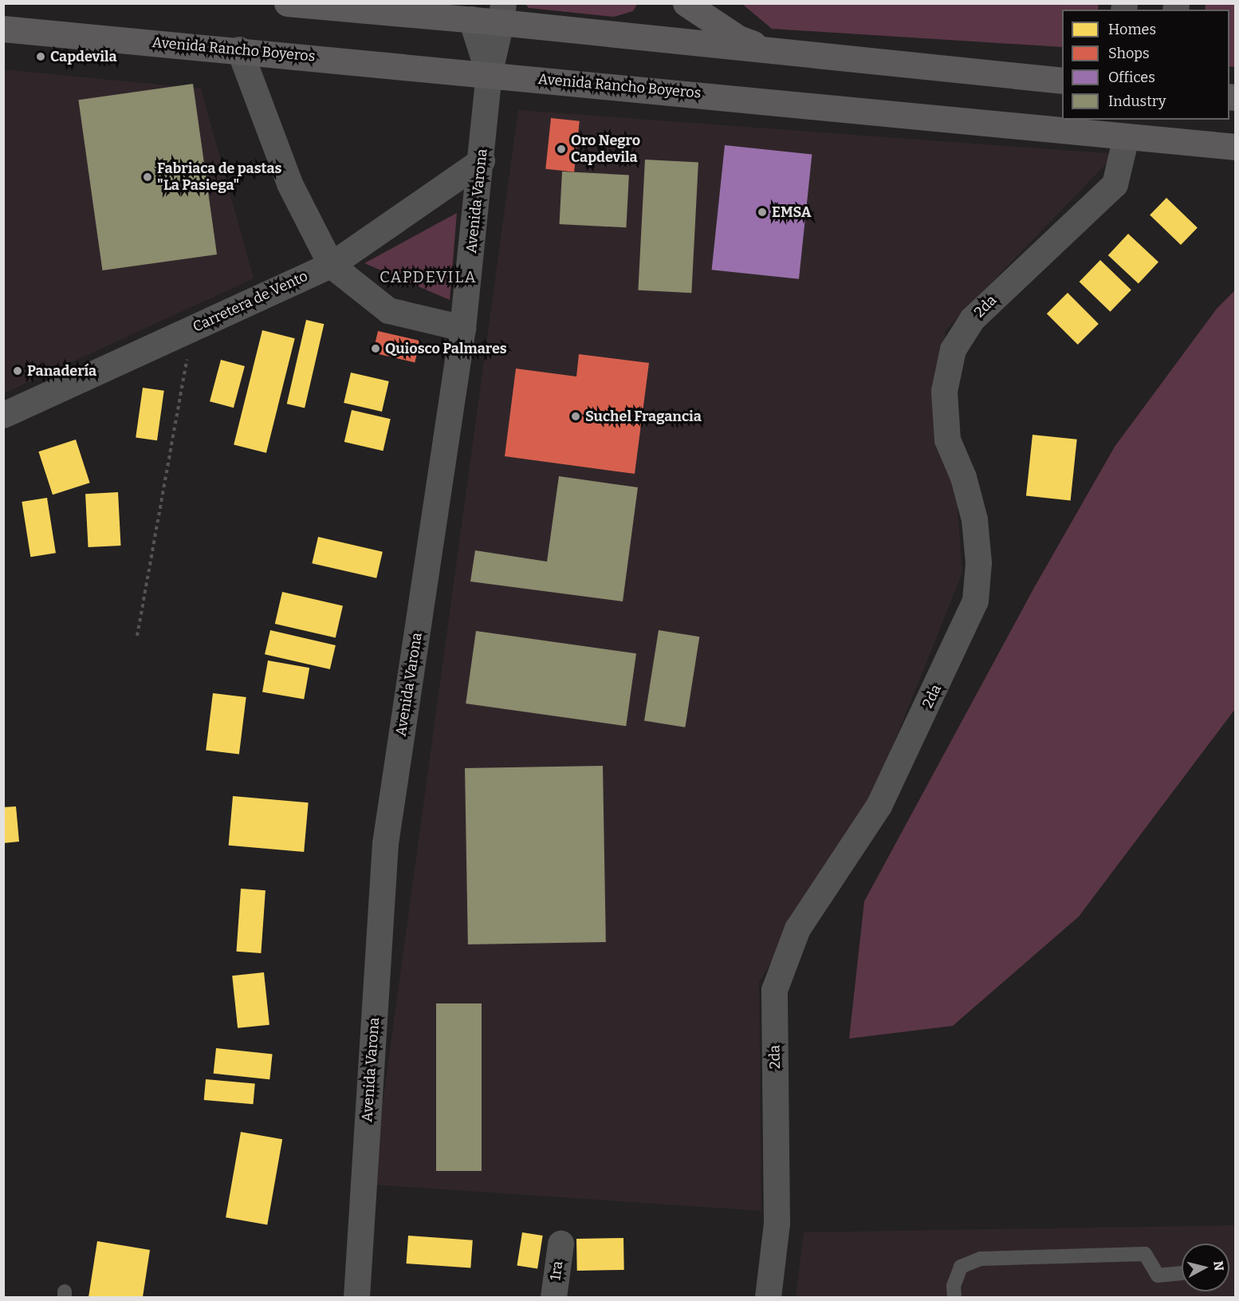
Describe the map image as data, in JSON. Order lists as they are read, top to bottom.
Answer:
{
  "streets": {
    "highway": ["Avenida Rancho Boyeros"],
    "street": [
      "Avenida Varona",
      "Carretera de Vento",
      "2da",
      "1ra"
    ]
  },
  "crossings": [
    ["Avenida Rancho Boyeros", "Avenida Varona"],
    ["Avenida Rancho Boyeros", "2da"],
    ["Avenida Varona", "Carretera de Vento"]
  ],
  "districts": ["CAPDEVILA"],
  "places": [
    "Capdevila",
    "Oro Negro Capdevila",
    "Fabriaca de pastas \"La Pasiega\"",
    "EMSA",
    "Quiosco Palmares",
    "Panadería",
    "Suchel Fragancia"
  ],
  "legend": [
    "Homes",
    "Shops",
    "Offices",
    "Industry"
  ],
  "north": "right"
}
